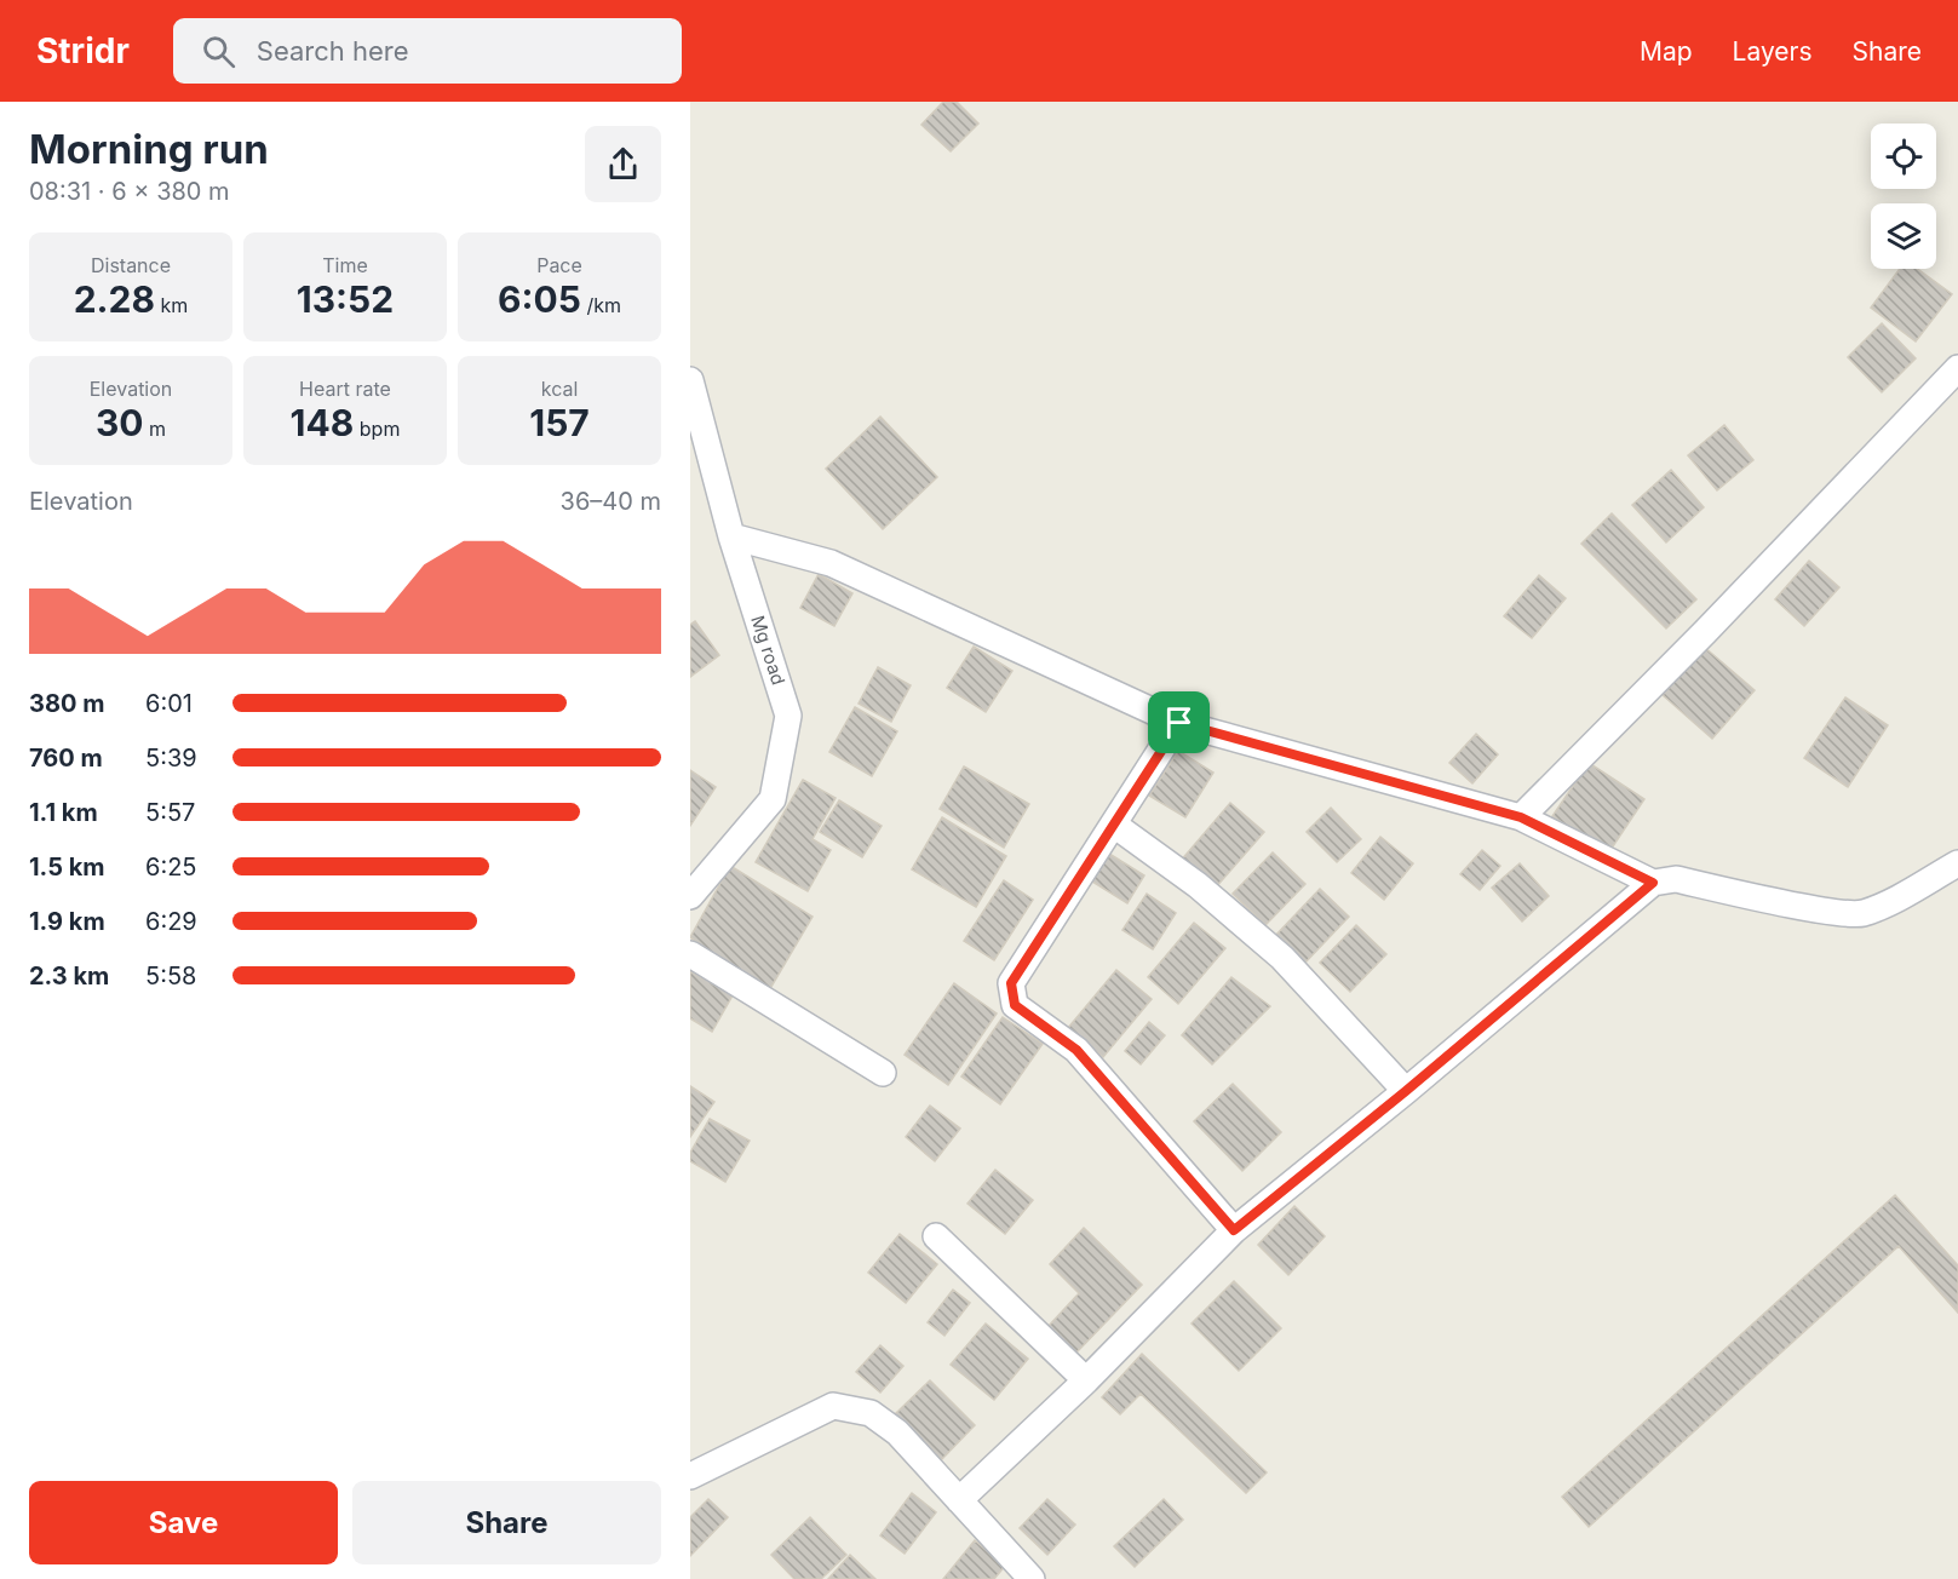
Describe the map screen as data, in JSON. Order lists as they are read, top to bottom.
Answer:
{
  "streets": {
    "street": ["Mg road"]
  },
  "page": {
    "header": "Stridr",
    "search": "Search here",
    "nav": ["Map", "Layers", "Share"],
    "heading": ["Morning run", "08:31 · 6 × 380 m"],
    "stats": [
      ["Distance", "2.28 km"],
      ["Time", "13:52"],
      ["Pace", "6:05 /km"],
      ["Elevation", "30 m"],
      ["Heart rate", "148 bpm"],
      ["kcal", "157"]
    ],
    "chart": ["Elevation", "36–40 m"],
    "list": [
      {
        "name": "380 m",
        "note": "6:01"
      },
      {
        "name": "760 m",
        "note": "5:39"
      },
      {
        "name": "1.1 km",
        "note": "5:57"
      },
      {
        "name": "1.5 km",
        "note": "6:25"
      },
      {
        "name": "1.9 km",
        "note": "6:29"
      },
      {
        "name": "2.3 km",
        "note": "5:58"
      }
    ],
    "buttons": ["Save", "Share"]
  }
}
